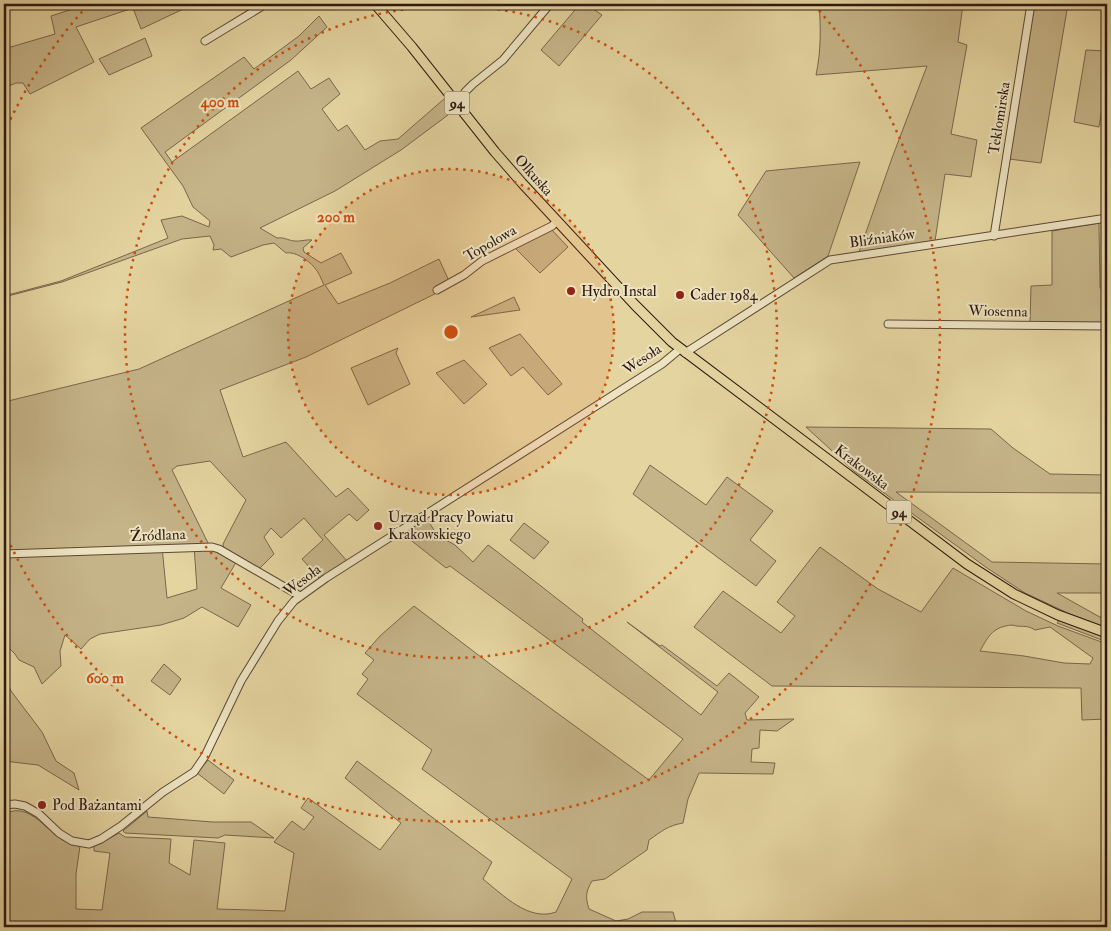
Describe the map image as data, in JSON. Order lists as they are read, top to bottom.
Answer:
{
  "streets": {
    "main road": ["94", "Olkuska", "Krakowska"],
    "street": [
      "Teklomirska",
      "Bliźniaków",
      "Topolowa",
      "Wiosenna",
      "Wesoła",
      "Źródlana"
    ]
  },
  "crossings": [
    ["Teklomirska", "Bliźniaków"],
    ["Olkuska", "Bliźniaków"],
    ["Olkuska", "Topolowa"],
    ["Olkuska", "Wesoła"],
    ["Olkuska", "Krakowska"],
    ["Bliźniaków", "Wesoła"],
    ["Bliźniaków", "Krakowska"],
    ["Wesoła", "Krakowska"],
    ["Wesoła", "Źródlana"]
  ],
  "places": [
    "Hydro Instal",
    "Cader 1984",
    "Urząd Pracy Powiatu Krakowskiego",
    "Pod Bażantami"
  ],
  "rings": ["400 m", "200 m", "600 m"]
}
